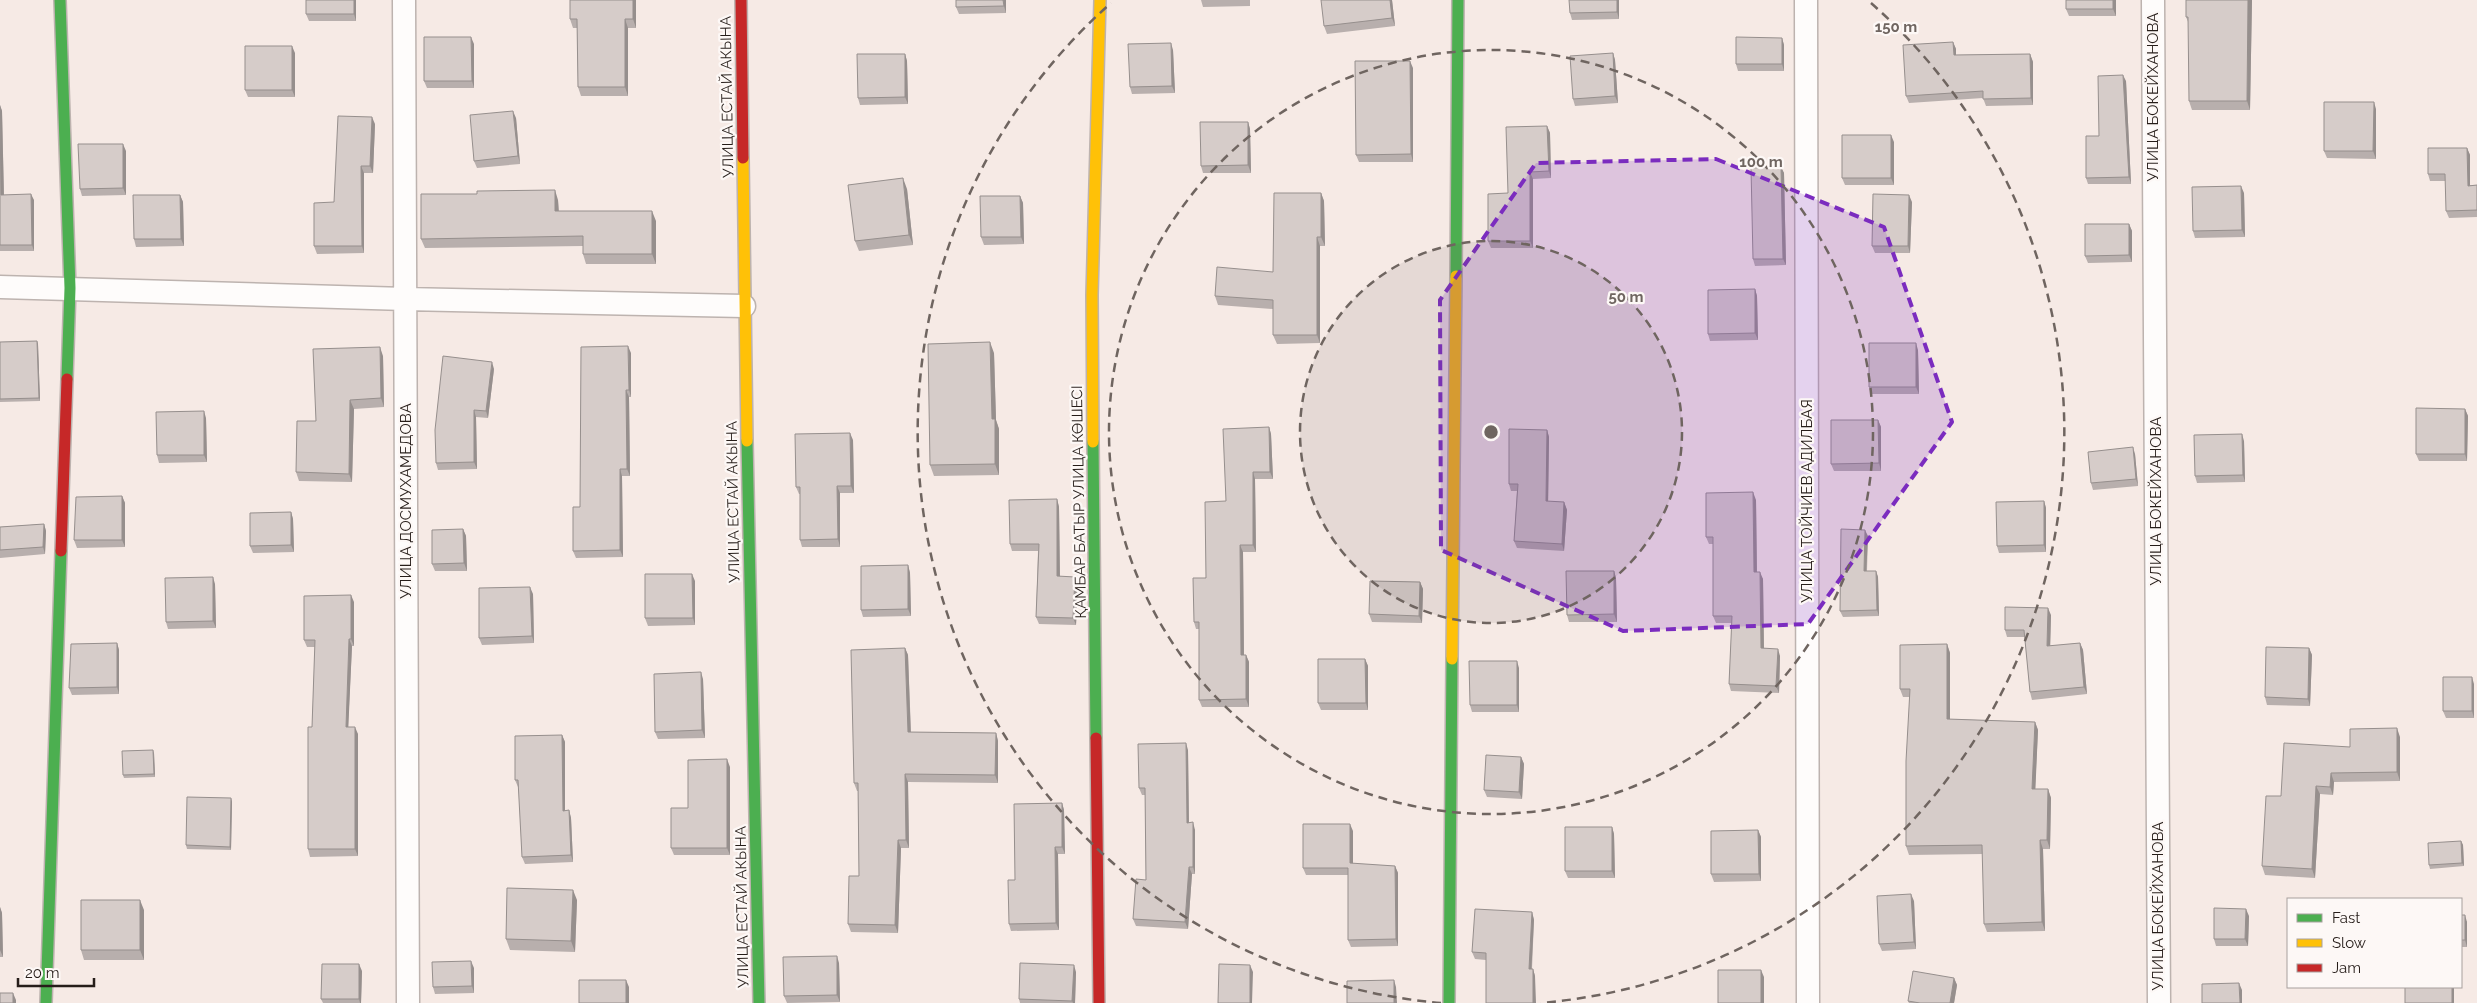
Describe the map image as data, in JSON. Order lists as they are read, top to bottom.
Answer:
{
  "streets": {
    "street": [
      "УЛИЦА ЕСТАЙ АКЫНА",
      "УЛИЦА БОКЕЙХАНОВА",
      "УЛИЦА ДОСМУХАМЕДОВА",
      "УЛИЦА ТОЙЧИЕВ АДИЛБАЯ",
      "ҚАМБАР БАТЫР УЛИЦА КӨШЕСІ"
    ]
  },
  "legend": ["Fast", "Slow", "Jam"],
  "scale_bar": "20 m",
  "rings": ["150 m", "100 m", "50 m"]
}
